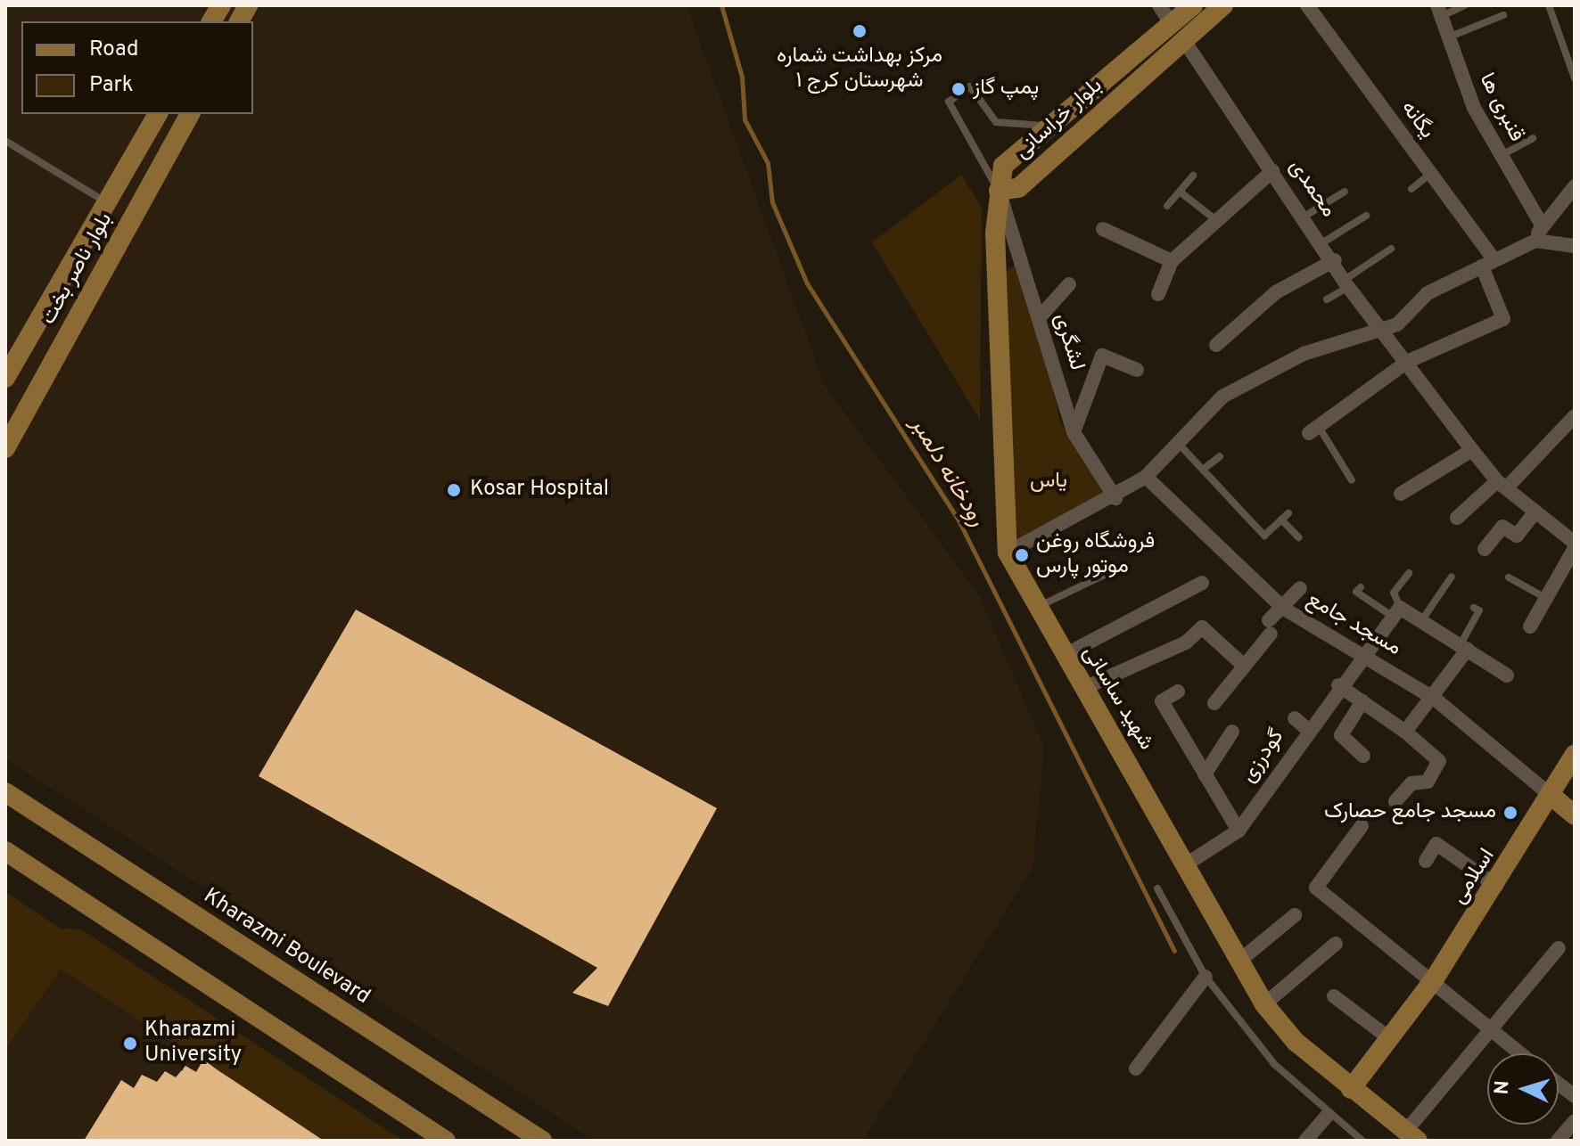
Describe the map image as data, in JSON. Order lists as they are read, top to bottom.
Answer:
{
  "streets": {
    "street": [
      "قنبری ها",
      "بلوار خراسانی",
      "یگانه",
      "محمدی",
      "بلوار ناصر بخت",
      "لشگری",
      "مسجد جامع",
      "شهید ساسانی",
      "گودرزی",
      "اسلامی",
      "Kharazmi Boulevard"
    ]
  },
  "crossings": [
    ["بلوار خراسانی", "محمدی"],
    ["بلوار خراسانی", "لشگری"],
    ["بلوار خراسانی", "شهید ساسانی"],
    ["یگانه", "محمدی"],
    ["لشگری", "شهید ساسانی"],
    ["مسجد جامع", "گودرزی"],
    ["مسجد جامع", "اسلامی"],
    ["شهید ساسانی", "گودرزی"],
    ["شهید ساسانی", "اسلامی"]
  ],
  "water": ["رودخانه دلمبر"],
  "parks": ["یاس"],
  "places": [
    "مرکز بهداشت شماره ۱ شهرستان کرج",
    "پمپ گاز",
    "Kosar Hospital",
    "فروشگاه روغن موتور پارس",
    "مسجد جامع حصارک",
    "Kharazmi University"
  ],
  "legend": ["Road", "Park"],
  "north": "left"
}
